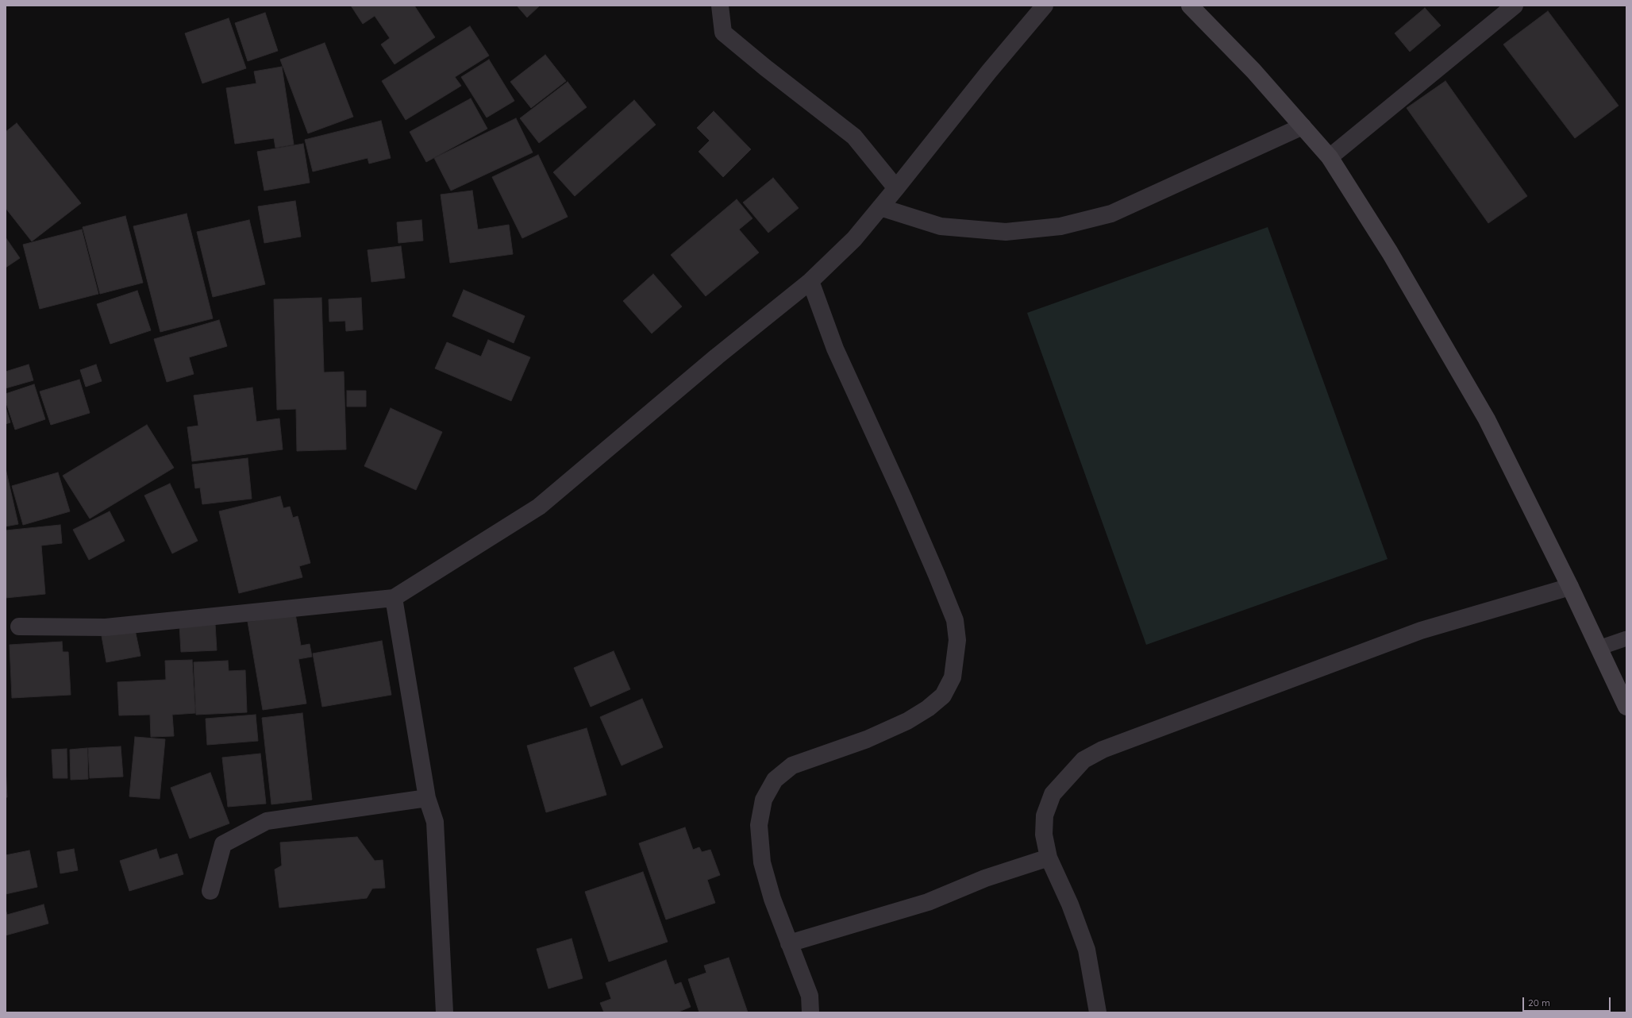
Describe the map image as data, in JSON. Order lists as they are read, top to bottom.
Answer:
{
  "scale_bar": "20 m"
}
